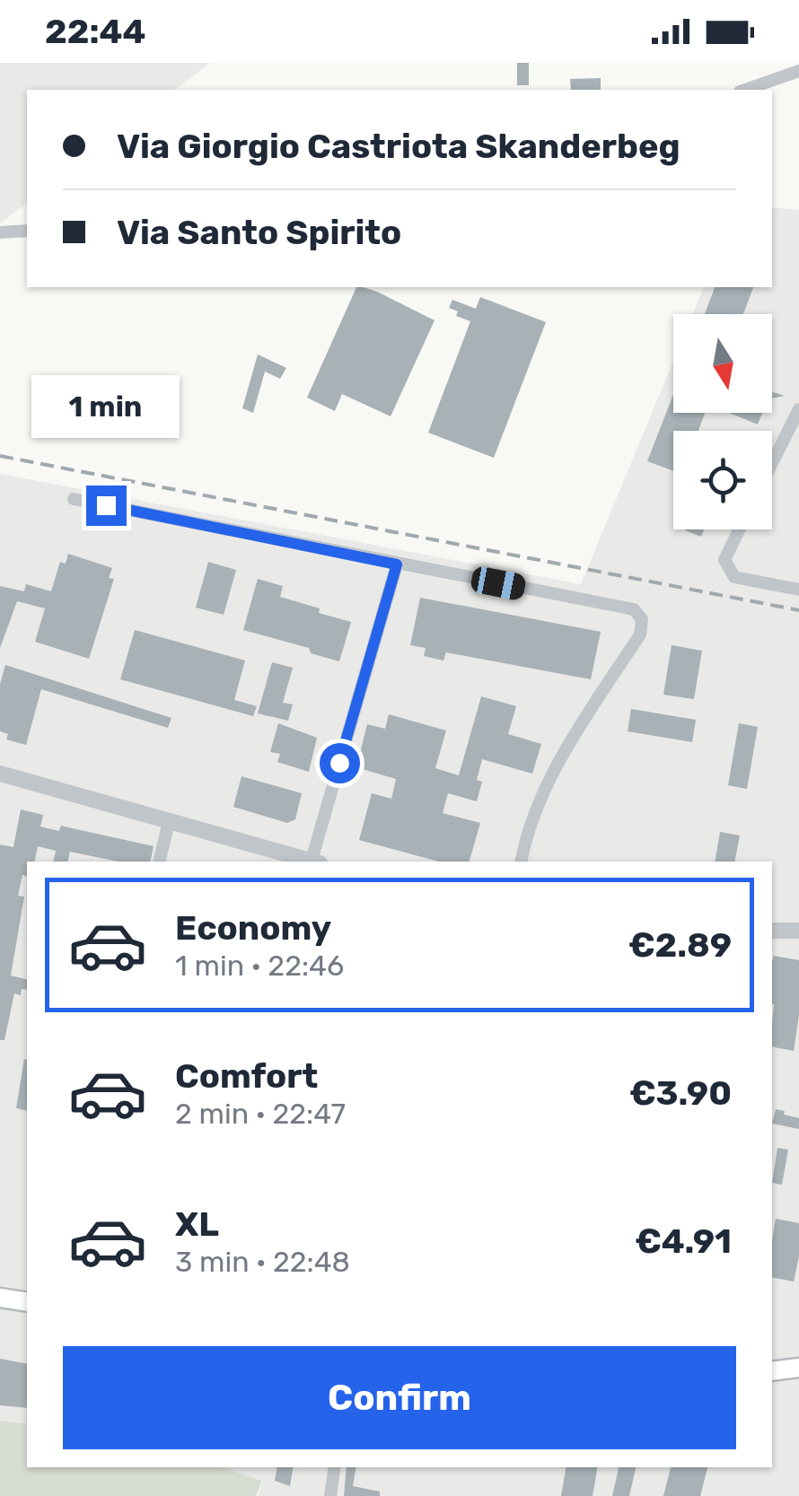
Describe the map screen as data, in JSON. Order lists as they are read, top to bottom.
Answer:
{
  "north": "bottom",
  "page": {
    "status": "22:44",
    "banner": ["Via Giorgio Castriota Skanderbeg", "Via Santo Spirito"],
    "bubble": "1 min",
    "list": [
      {
        "name": "Economy",
        "note": "1 min · 22:46",
        "value": "€2.89"
      },
      {
        "name": "Comfort",
        "note": "2 min · 22:47",
        "value": "€3.90"
      },
      {
        "name": "XL",
        "note": "3 min · 22:48",
        "value": "€4.91"
      }
    ],
    "buttons": "Confirm"
  }
}
